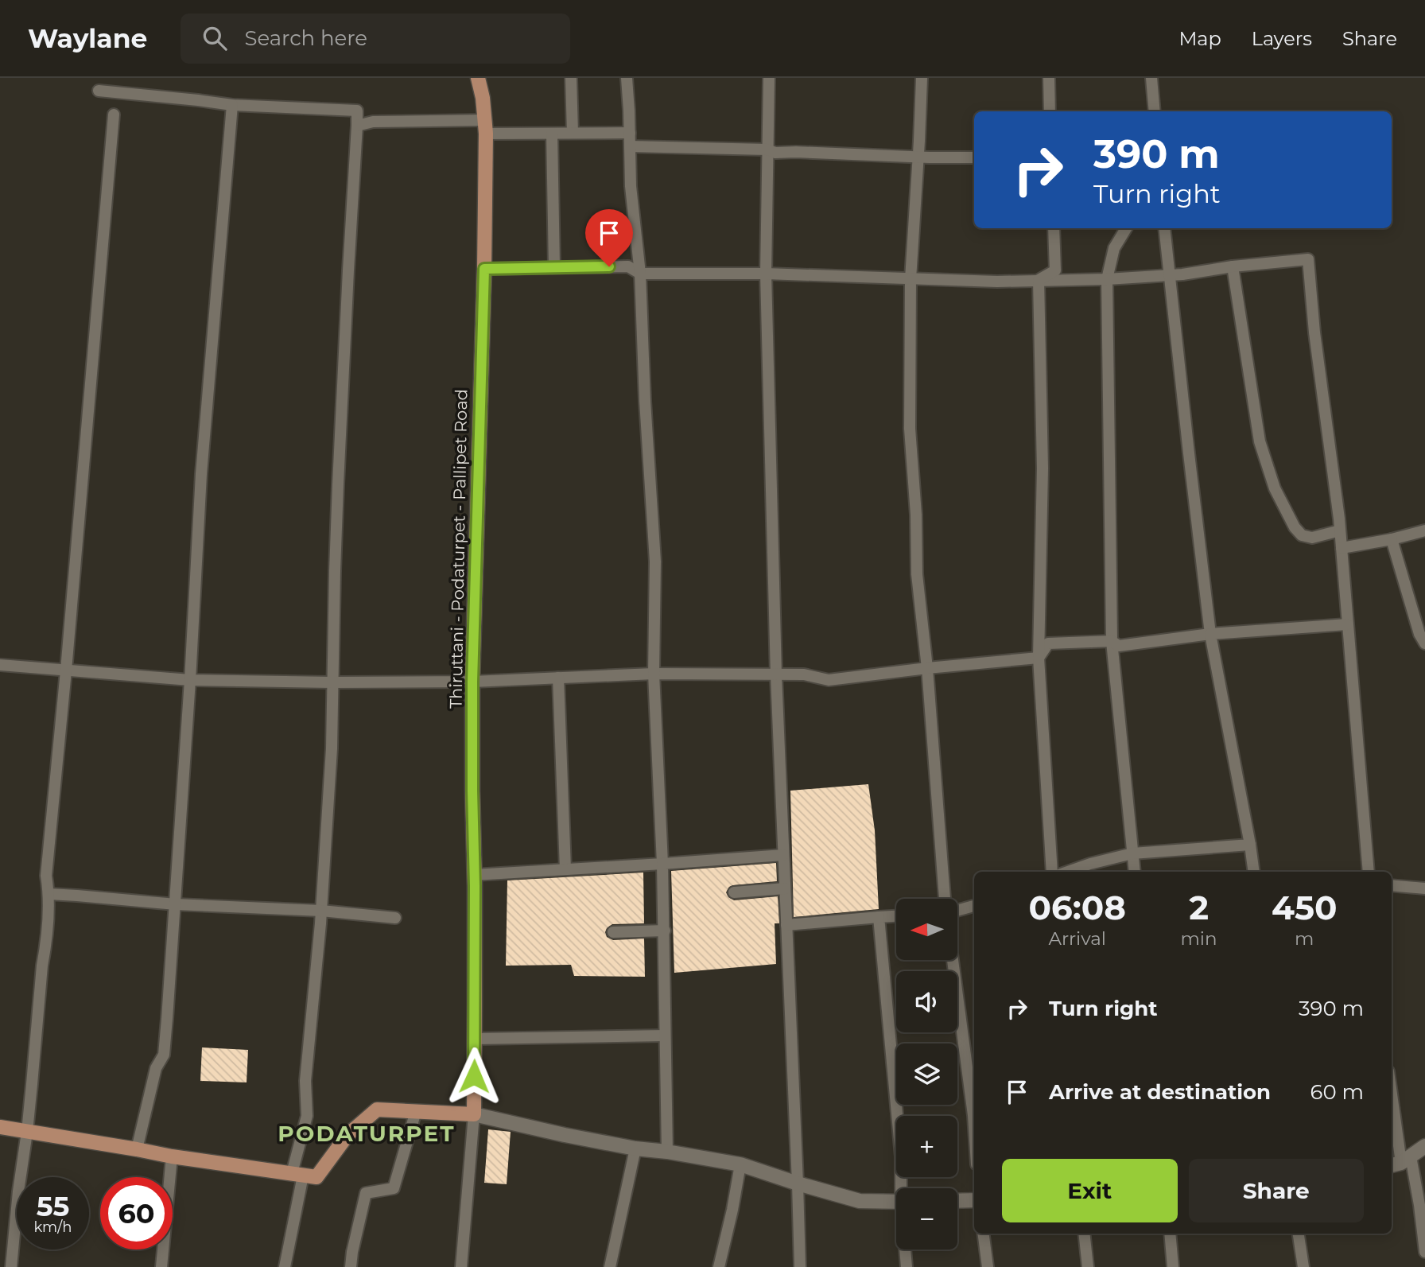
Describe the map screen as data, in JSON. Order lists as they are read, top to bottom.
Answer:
{
  "streets": {
    "main road": ["Thiruttani - Podaturpet - Pallipet Road"]
  },
  "districts": ["PODATURPET"],
  "north": "left",
  "page": {
    "header": "Waylane",
    "search": "Search here",
    "nav": ["Map", "Layers", "Share"],
    "turn": ["390 m", "Turn right"],
    "eta": [
      "06:08",
      "Arrival",
      "2",
      "min",
      "450",
      "m"
    ],
    "map_buttons": ["+", "−"],
    "list": [
      {
        "name": "Turn right",
        "value": "390 m"
      },
      {
        "name": "Arrive at destination",
        "value": "60 m"
      }
    ],
    "buttons": ["Exit", "Share"],
    "speed": "55 km/h",
    "limit": "60"
  }
}
